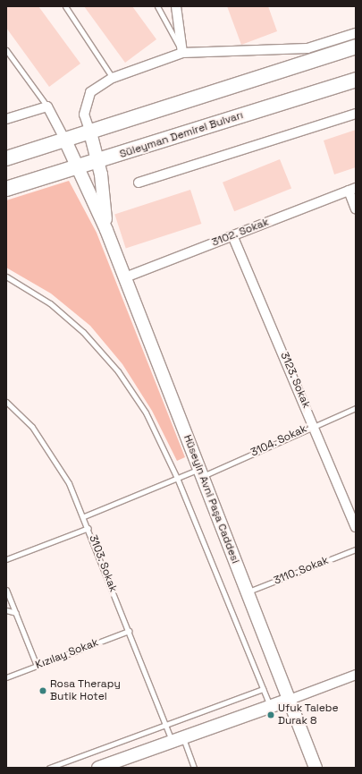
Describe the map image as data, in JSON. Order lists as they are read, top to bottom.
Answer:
{
  "streets": {
    "main road": ["Süleyman Demirel Bulvarı", "Hüseyin Avni Paşa Caddesi"],
    "street": ["3102. Sokak", "3123. Sokak"],
    "lane": [
      "3104. Sokak",
      "3103. Sokak",
      "3110. Sokak",
      "Kızılay Sokak"
    ]
  },
  "crossings": [
    ["Süleyman Demirel Bulvarı", "Hüseyin Avni Paşa Caddesi"],
    ["3102. Sokak", "3123. Sokak"],
    ["3102. Sokak", "Hüseyin Avni Paşa Caddesi"],
    ["3123. Sokak", "3104. Sokak"],
    ["3104. Sokak", "Hüseyin Avni Paşa Caddesi"],
    ["3104. Sokak", "3103. Sokak"],
    ["Hüseyin Avni Paşa Caddesi", "3110. Sokak"],
    ["3103. Sokak", "Kızılay Sokak"]
  ],
  "places": ["Rosa Therapy Butik Hotel", "Ufuk Talebe Durak 8"]
}
